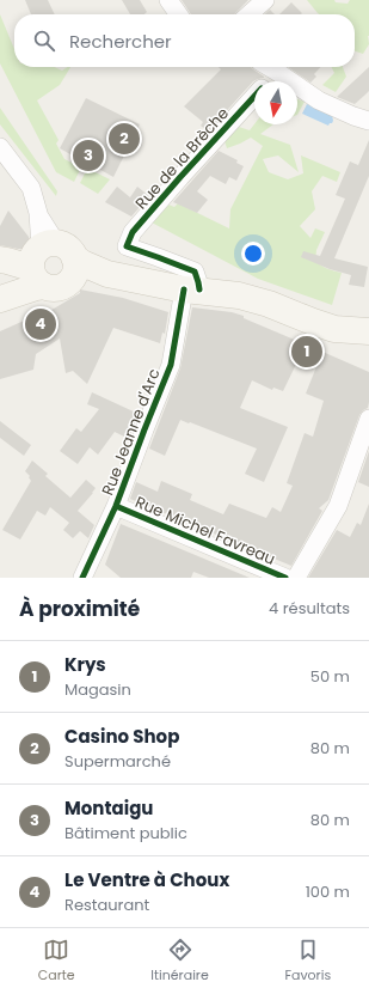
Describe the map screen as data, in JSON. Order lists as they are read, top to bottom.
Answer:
{
  "streets": {
    "street": ["Rue de la Brèche", "Rue Jeanne d'Arc", "Rue Michel Favreau"]
  },
  "crossings": [
    ["Rue de la Brèche", "Rue Jeanne d'Arc"],
    ["Rue Jeanne d'Arc", "Rue Michel Favreau"]
  ],
  "north": "bottom",
  "page": {
    "search": "Rechercher",
    "pins": [
      "2",
      "3",
      "4",
      "1"
    ],
    "heading": ["À proximité", "4 résultats"],
    "list": [
      {
        "mark": "1",
        "name": "Krys",
        "note": "Magasin",
        "value": "50 m"
      },
      {
        "mark": "2",
        "name": "Casino Shop",
        "note": "Supermarché",
        "value": "80 m"
      },
      {
        "mark": "3",
        "name": "Montaigu",
        "note": "Bâtiment public",
        "value": "80 m"
      },
      {
        "mark": "4",
        "name": "Le Ventre à Choux",
        "note": "Restaurant",
        "value": "100 m"
      }
    ],
    "nav": ["Carte", "Itinéraire", "Favoris"]
  }
}
